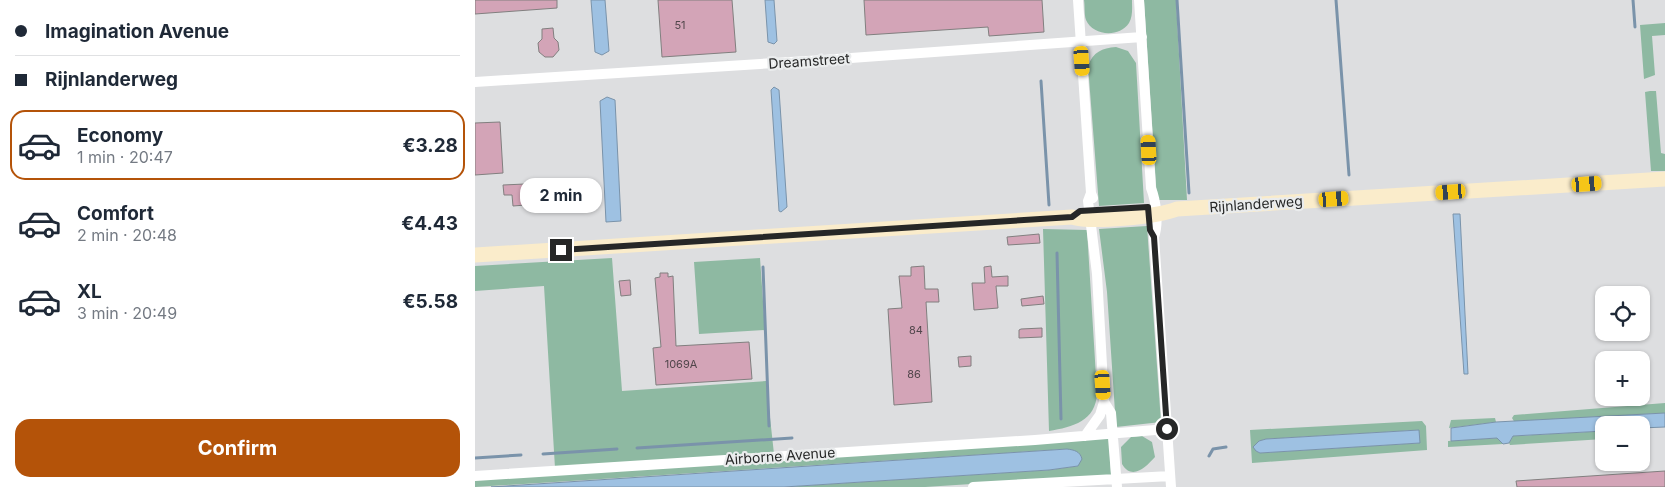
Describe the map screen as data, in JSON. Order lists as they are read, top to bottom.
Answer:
{
  "streets": {
    "street": ["Dreamstreet", "Rijnlanderweg", "Airborne Avenue"]
  },
  "house_numbers": [
    "51",
    "84",
    "1069A",
    "86"
  ],
  "page": {
    "banner": ["Imagination Avenue", "Rijnlanderweg"],
    "list": [
      {
        "name": "Economy",
        "note": "1 min · 20:47",
        "value": "€3.28"
      },
      {
        "name": "Comfort",
        "note": "2 min · 20:48",
        "value": "€4.43"
      },
      {
        "name": "XL",
        "note": "3 min · 20:49",
        "value": "€5.58"
      }
    ],
    "bubble": "2 min",
    "map_buttons": ["+", "−"],
    "buttons": "Confirm"
  }
}
